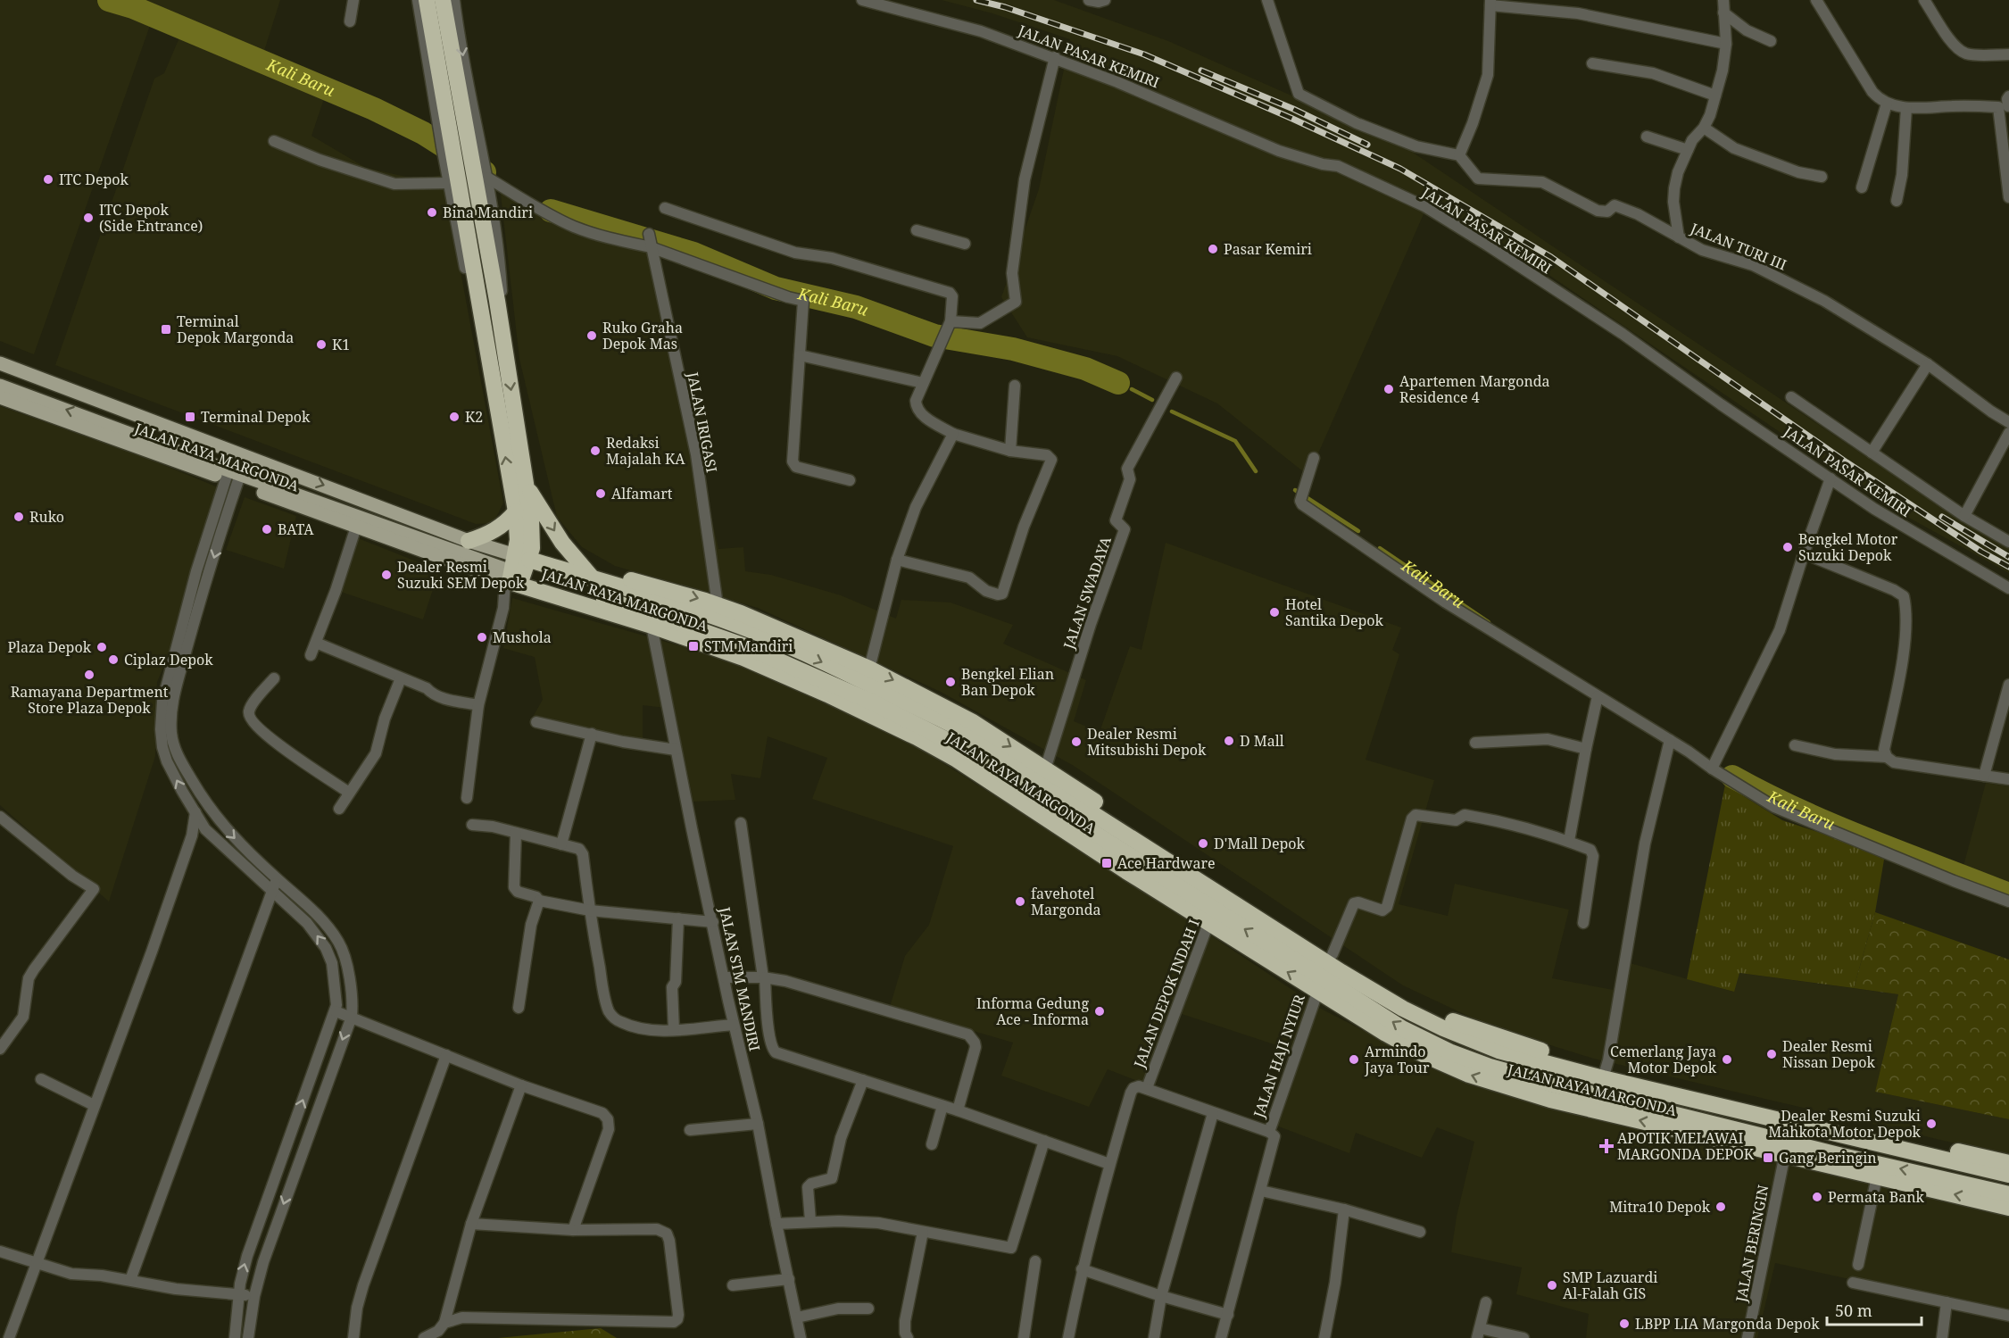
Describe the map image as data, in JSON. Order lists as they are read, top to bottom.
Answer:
{
  "streets": {
    "highway": ["JALAN RAYA MARGONDA"],
    "street": [
      "JALAN PASAR KEMIRI",
      "JALAN TURI III",
      "JALAN IRIGASI",
      "JALAN SWADAYA",
      "JALAN STM MANDIRI",
      "JALAN DEPOK INDAH I",
      "JALAN HAJI NYIUR",
      "JALAN BERINGIN"
    ]
  },
  "crossings": [
    ["JALAN IRIGASI", "JALAN RAYA MARGONDA"],
    ["JALAN RAYA MARGONDA", "JALAN SWADAYA"],
    ["JALAN RAYA MARGONDA", "JALAN STM MANDIRI"],
    ["JALAN RAYA MARGONDA", "JALAN DEPOK INDAH I"],
    ["JALAN RAYA MARGONDA", "JALAN HAJI NYIUR"],
    ["JALAN RAYA MARGONDA", "JALAN BERINGIN"]
  ],
  "water": ["Kali Baru"],
  "places": {
    "other": [
      "ITC Depok",
      "Bina Mandiri",
      "ITC Depok (Side Entrance)",
      "Pasar Kemiri",
      "Ruko Graha Depok Mas",
      "K1",
      "Apartemen Margonda Residence 4",
      "K2",
      "Redaksi Majalah KA",
      "Alfamart",
      "Ruko",
      "BATA",
      "Bengkel Motor Suzuki Depok",
      "Dealer Resmi Suzuki SEM Depok",
      "Hotel Santika Depok",
      "Mushola",
      "Plaza Depok",
      "Ciplaz Depok",
      "Ramayana Department Store Plaza Depok",
      "Bengkel Elian Ban Depok",
      "D Mall",
      "Dealer Resmi Mitsubishi Depok",
      "D'Mall Depok",
      "favehotel Margonda",
      "Informa Gedung Ace - Informa",
      "Dealer Resmi Nissan Depok",
      "Armindo Jaya Tour",
      "Cemerlang Jaya Motor Depok",
      "Dealer Resmi Suzuki Mahkota Motor Depok",
      "Permata Bank",
      "Mitra10 Depok",
      "SMP Lazuardi Al-Falah GIS",
      "LBPP LIA Margonda Depok"
    ],
    "transit": [
      "Terminal Depok Margonda",
      "Terminal Depok",
      "STM Mandiri",
      "Ace Hardware",
      "Gang Beringin"
    ],
    "health": ["APOTIK MELAWAI MARGONDA DEPOK"]
  },
  "scale_bar": "50 m"
}
